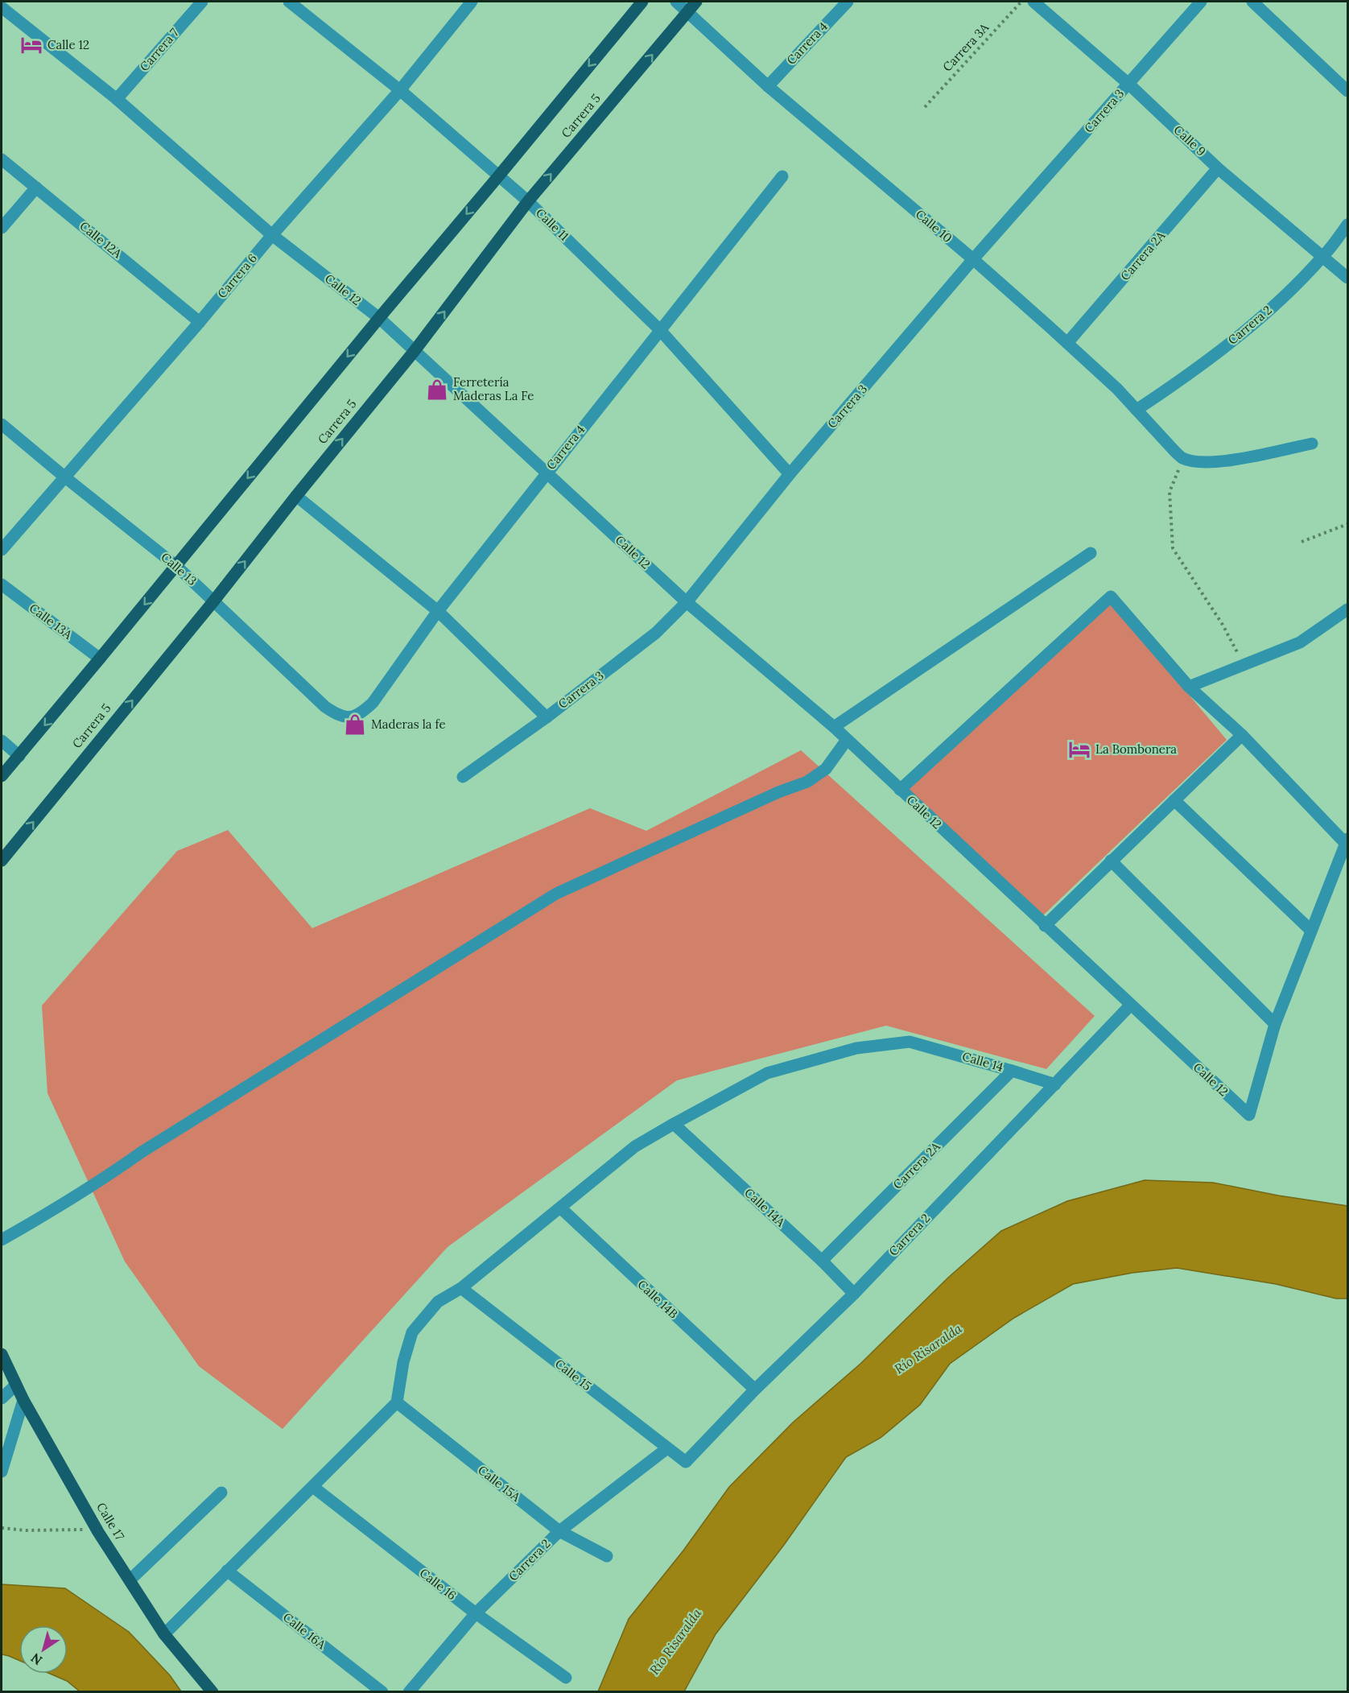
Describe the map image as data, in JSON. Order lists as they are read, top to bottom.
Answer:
{
  "streets": {
    "main road": ["Carrera 5", "Calle 17"],
    "street": [
      "Carrera 4",
      "Carrera 7",
      "Carrera 3",
      "Calle 9",
      "Calle 11",
      "Calle 10",
      "Calle 12A",
      "Carrera 2A",
      "Carrera 6",
      "Calle 12",
      "Carrera 2",
      "Calle 13",
      "Calle 13A",
      "Calle 14",
      "Calle 14A",
      "Calle 14B",
      "Calle 15",
      "Calle 15A",
      "Calle 16",
      "Calle 16A"
    ],
    "path": ["Carrera 3A"]
  },
  "crossings": [
    ["Carrera 4", "Calle 11"],
    ["Carrera 4", "Calle 10"],
    ["Carrera 4", "Calle 12"],
    ["Carrera 4", "Calle 13"],
    ["Carrera 7", "Calle 12"],
    ["Carrera 3", "Calle 9"],
    ["Carrera 3", "Calle 11"],
    ["Carrera 3", "Calle 10"],
    ["Carrera 3", "Calle 12"],
    ["Carrera 5", "Calle 11"],
    ["Carrera 5", "Calle 10"],
    ["Carrera 5", "Calle 12"],
    ["Carrera 5", "Calle 13"],
    ["Carrera 5", "Calle 13A"],
    ["Calle 9", "Carrera 2A"],
    ["Calle 9", "Carrera 2"],
    ["Calle 11", "Carrera 6"],
    ["Calle 10", "Carrera 2A"],
    ["Calle 10", "Carrera 2"],
    ["Calle 12A", "Carrera 6"],
    ["Carrera 2A", "Calle 14"],
    ["Carrera 2A", "Calle 14A"],
    ["Carrera 6", "Calle 12"],
    ["Carrera 6", "Calle 13"],
    ["Calle 12", "Carrera 2"],
    ["Carrera 2", "Calle 14"],
    ["Carrera 2", "Calle 14A"],
    ["Carrera 2", "Calle 14B"],
    ["Carrera 2", "Calle 15"],
    ["Carrera 2", "Calle 15A"],
    ["Carrera 2", "Calle 16"],
    ["Calle 14", "Calle 14A"]
  ],
  "water": ["Río Risaralda"],
  "places": {
    "hotel": ["Calle 12", "La Bombonera"],
    "shop": ["Ferretería Maderas La Fe", "Maderas la fe"]
  },
  "north": "bottom left"
}
